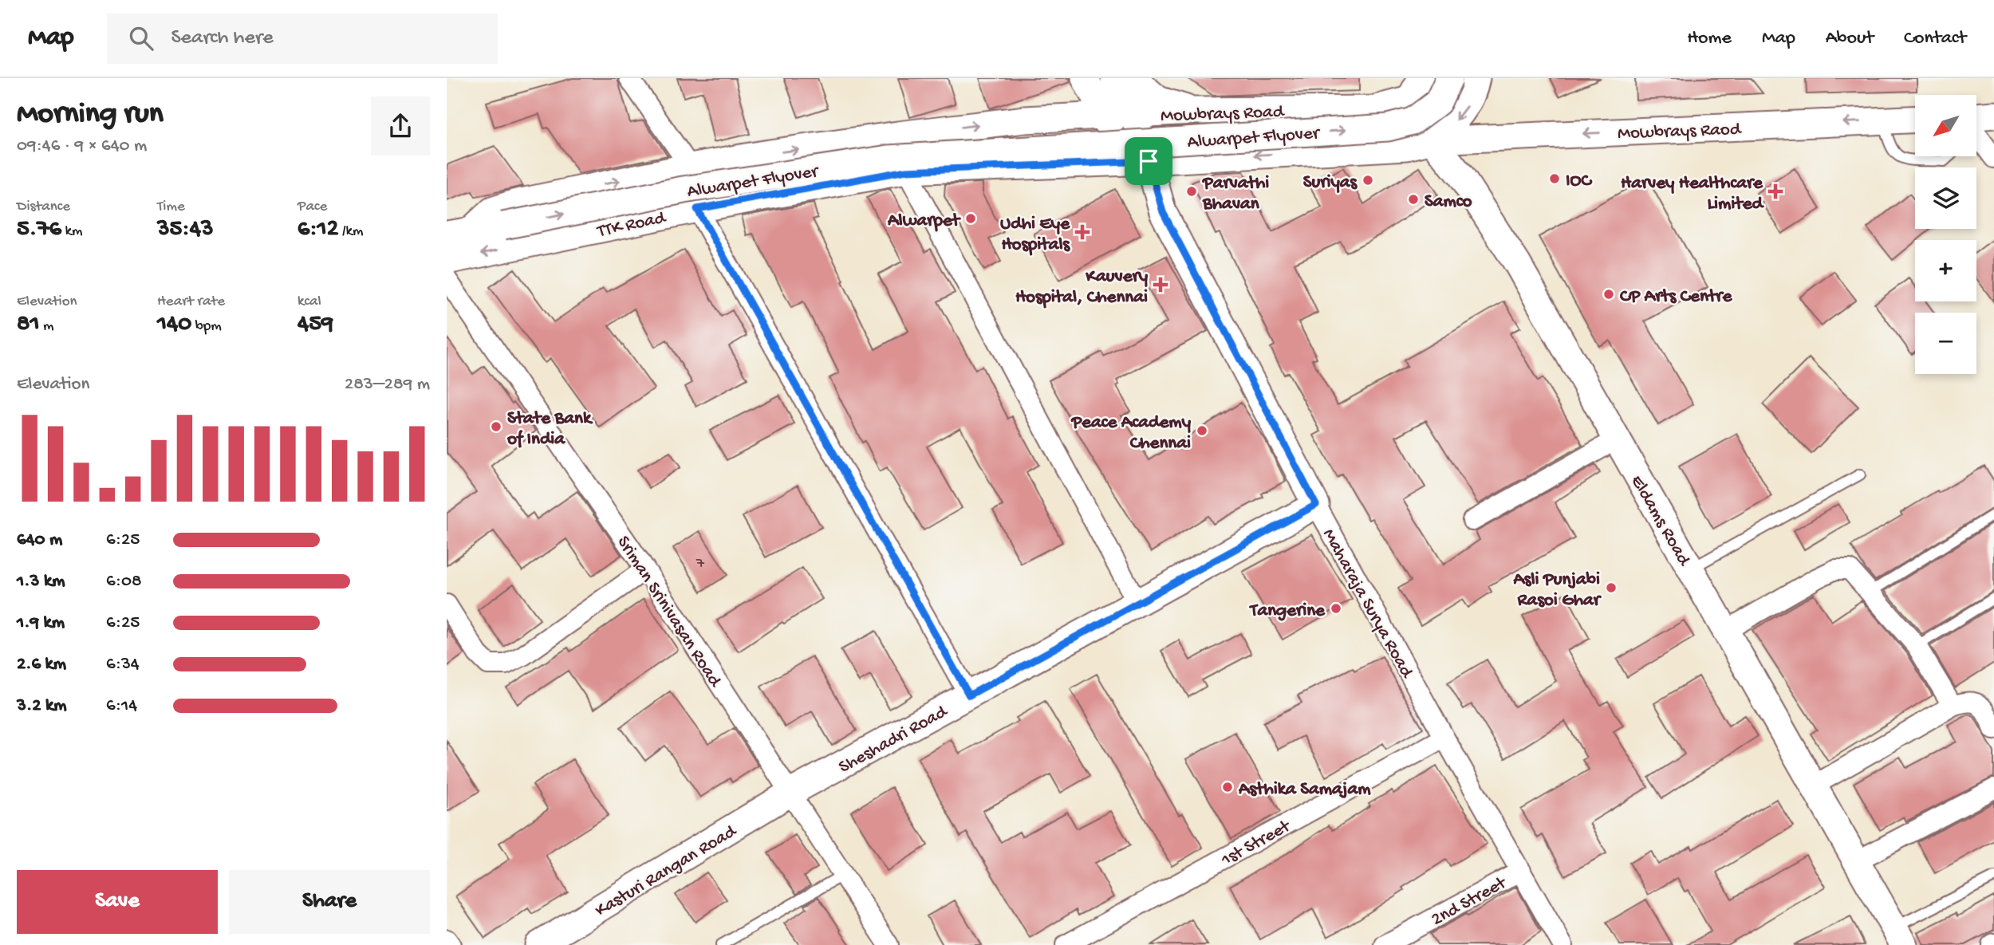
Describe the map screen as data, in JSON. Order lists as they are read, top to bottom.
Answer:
{
  "streets": {
    "main road": [
      "Mowbrays Road",
      "Mowbrays Raod",
      "Alwarpet Flyover",
      "TTK Road",
      "Eldams Road",
      "Maharaja Surya Road",
      "Sheshadri Road",
      "Kasturi Rangan Road"
    ],
    "street": ["Sriman Srinivasan Road", "1st Street", "2nd Street"]
  },
  "crossings": [
    ["Mowbrays Road", "Alwarpet Flyover"],
    ["Mowbrays Road", "Eldams Road"],
    ["Mowbrays Road", "Maharaja Surya Road"],
    ["Mowbrays Raod", "Eldams Road"],
    ["TTK Road", "Maharaja Surya Road"],
    ["Maharaja Surya Road", "Sheshadri Road"],
    ["Maharaja Surya Road", "1st Street"],
    ["Maharaja Surya Road", "2nd Street"],
    ["Sriman Srinivasan Road", "Sheshadri Road"],
    ["Sriman Srinivasan Road", "Kasturi Rangan Road"],
    ["Sheshadri Road", "Kasturi Rangan Road"]
  ],
  "one_way": [
    "Mowbrays Road",
    "Mowbrays Raod",
    "Alwarpet Flyover",
    "TTK Road"
  ],
  "places": {
    "other": [
      "IOC",
      "Suriyas",
      "Parvathi Bhavan",
      "Samco",
      "Alwarpet",
      "CP Arts Centre",
      "State Bank of India",
      "Peace Academy Chennai",
      "Asli Punjabi Rasoi Ghar",
      "Tangerine",
      "Asthika Samajam"
    ],
    "health": ["Harvey Healthcare Limited", "Udhi Eye Hospitals", "Kauvery Hospital, Chennai"]
  },
  "house_numbers": ["7"],
  "north": "bottom left",
  "page": {
    "header": "Map",
    "search": "Search here",
    "nav": [
      "Home",
      "Map",
      "About",
      "Contact"
    ],
    "heading": ["Morning run", "09:46 · 9 × 640 m"],
    "map_buttons": ["+", "−"],
    "stats": [
      ["Distance", "5.76 km"],
      ["Time", "35:43"],
      ["Pace", "6:12 /km"],
      ["Elevation", "81 m"],
      ["Heart rate", "140 bpm"],
      ["kcal", "459"]
    ],
    "chart": ["Elevation", "283–289 m"],
    "list": [
      {
        "name": "640 m",
        "note": "6:25"
      },
      {
        "name": "1.3 km",
        "note": "6:08"
      },
      {
        "name": "1.9 km",
        "note": "6:25"
      },
      {
        "name": "2.6 km",
        "note": "6:34"
      },
      {
        "name": "3.2 km",
        "note": "6:14"
      }
    ],
    "buttons": ["Save", "Share"]
  }
}
